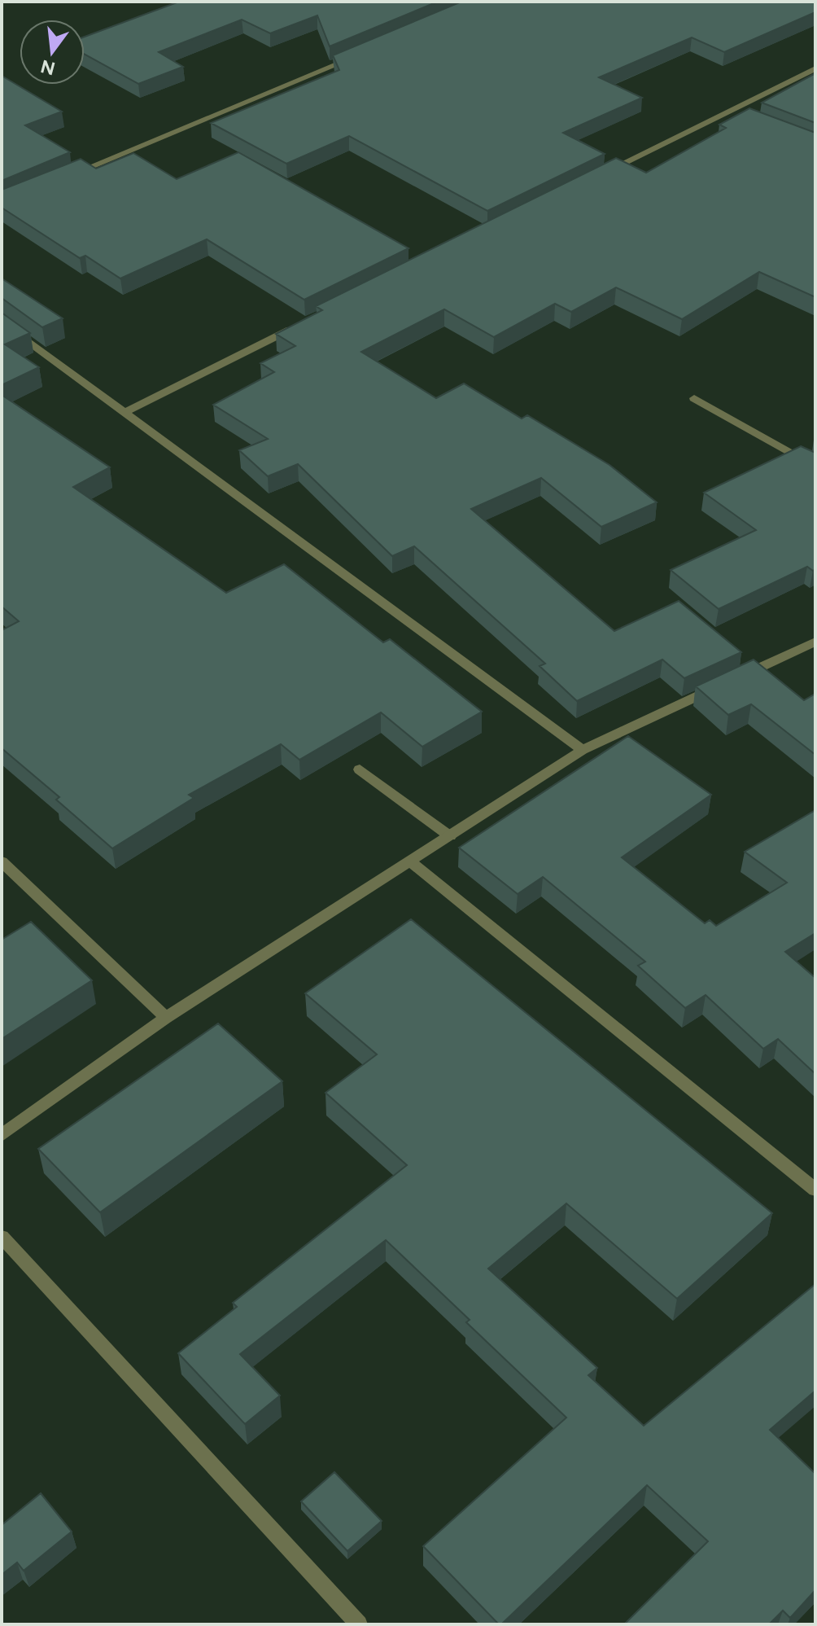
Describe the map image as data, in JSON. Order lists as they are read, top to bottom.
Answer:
{
  "north": "bottom"
}
